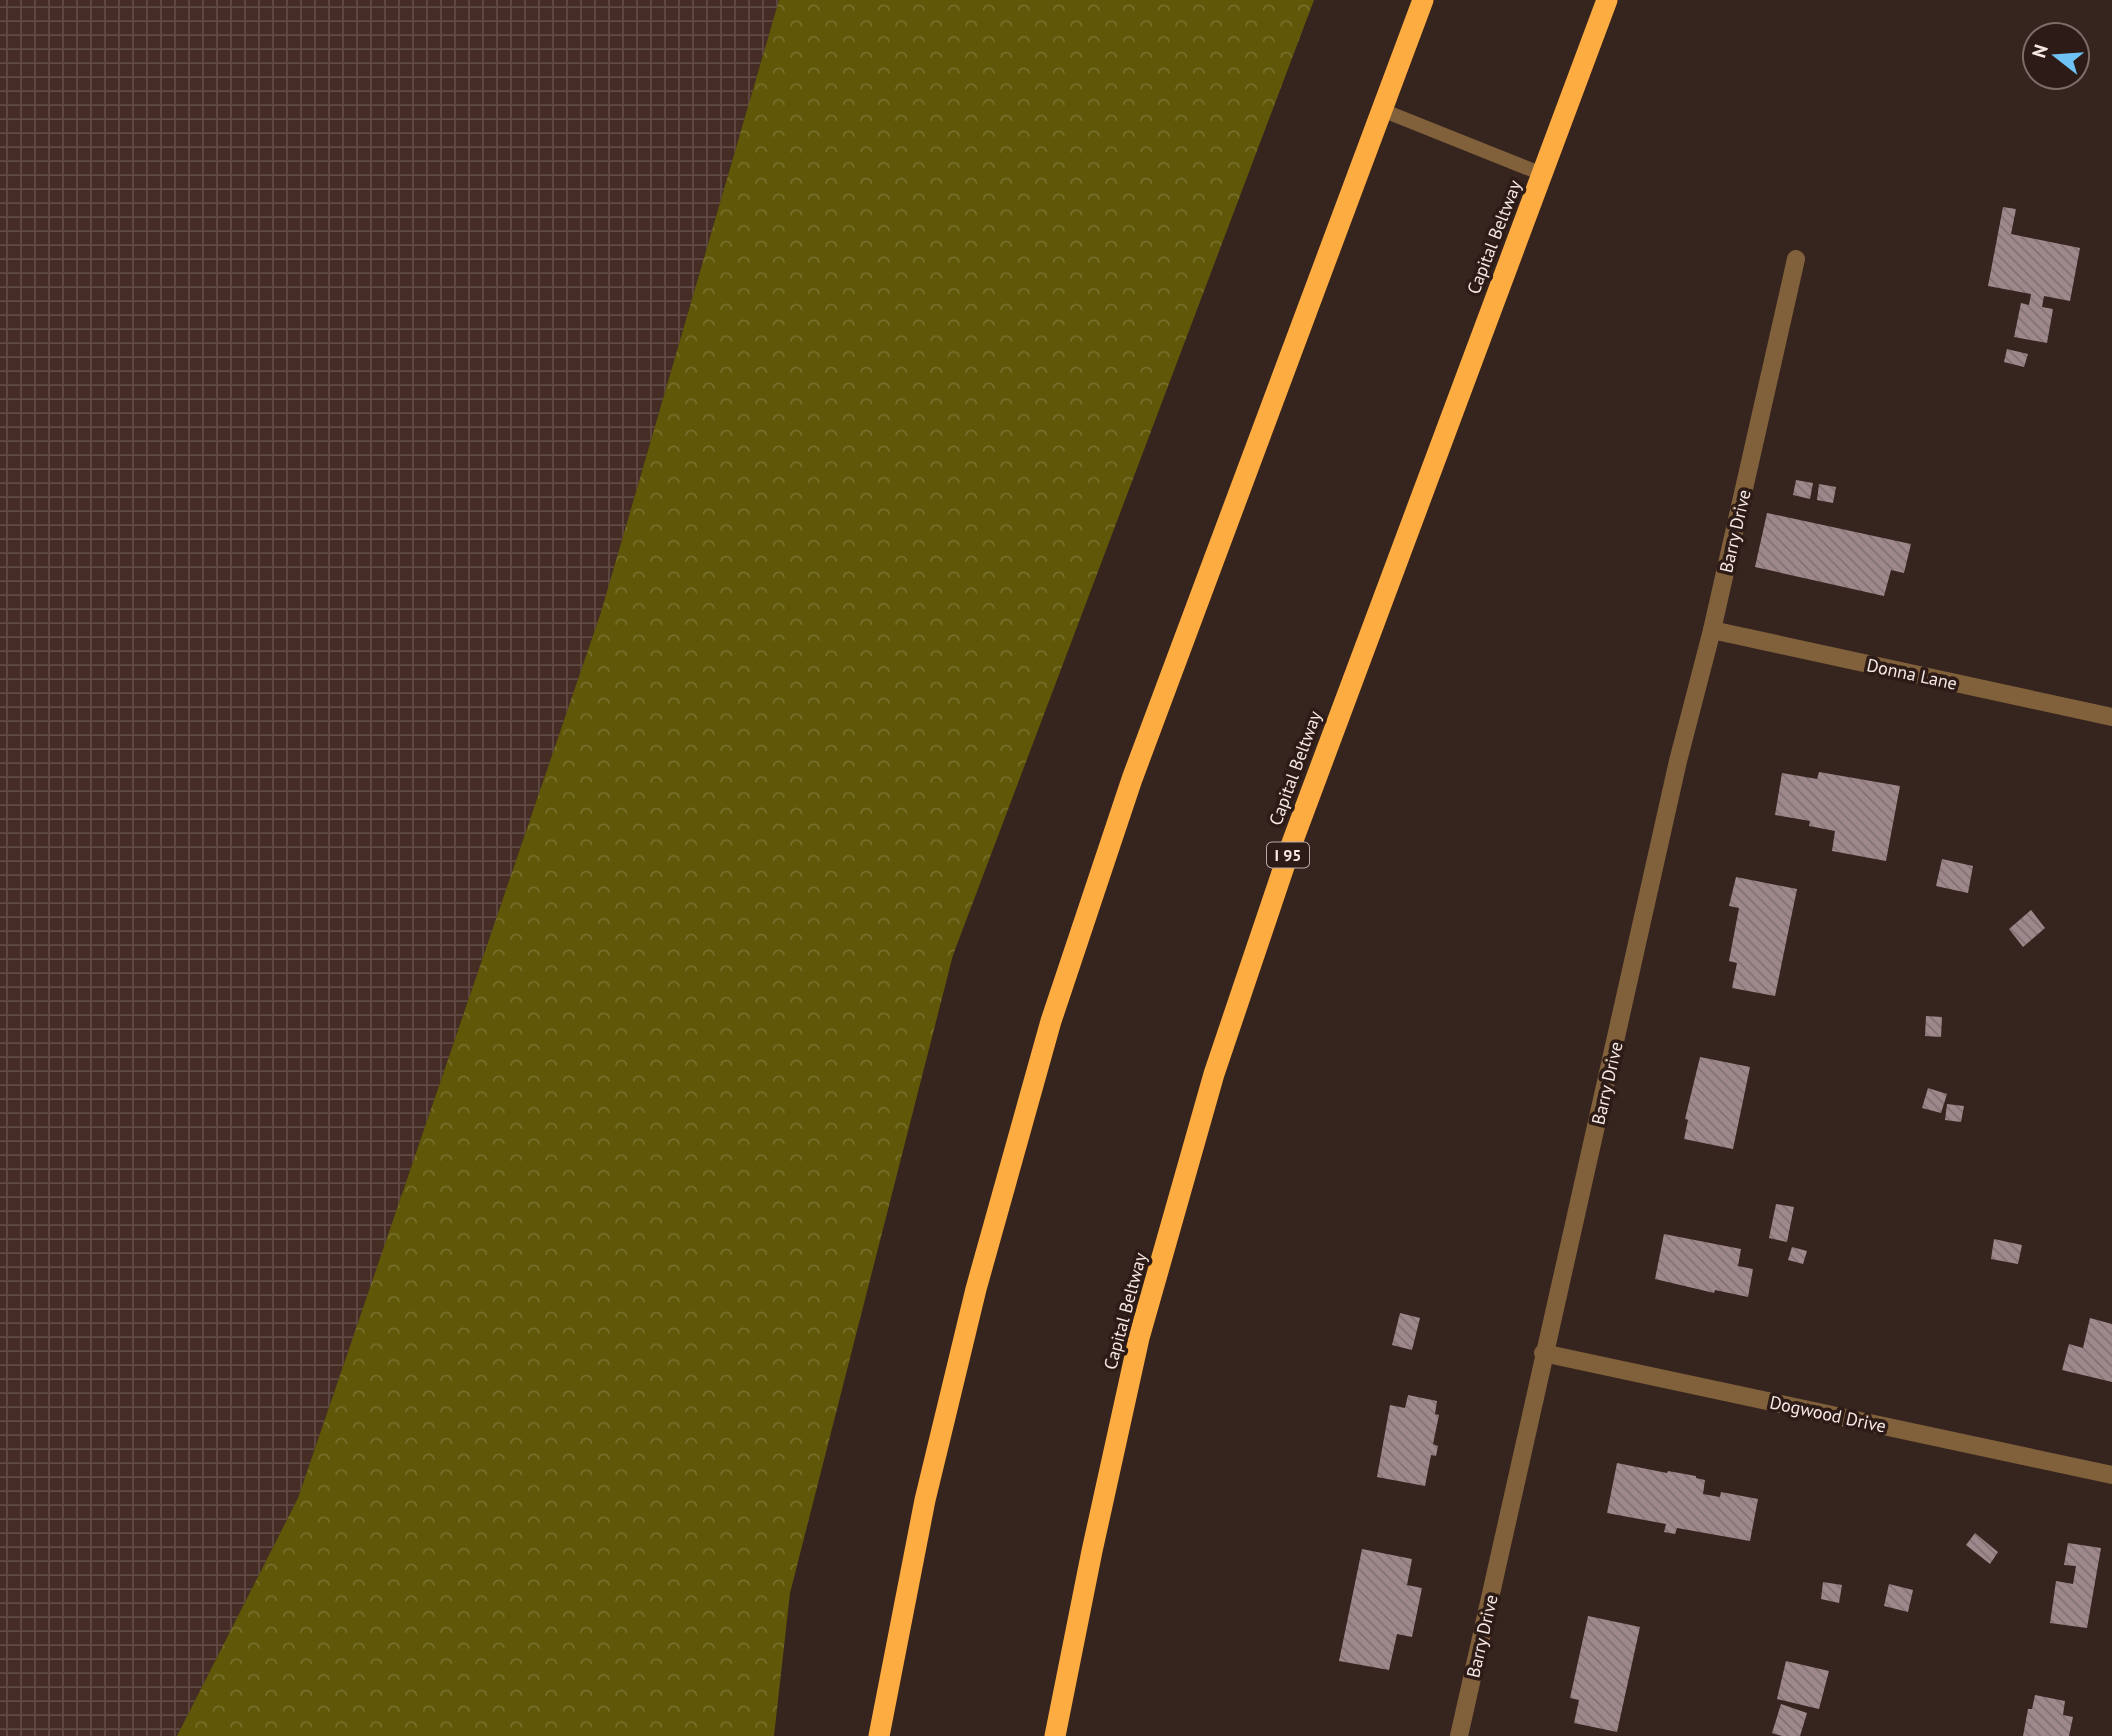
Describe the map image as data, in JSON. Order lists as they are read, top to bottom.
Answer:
{
  "streets": {
    "highway": ["Capital Beltway", "I 95"],
    "street": ["Barry Drive", "Donna Lane", "Dogwood Drive"]
  },
  "crossings": [
    ["Barry Drive", "Donna Lane"],
    ["Barry Drive", "Dogwood Drive"]
  ],
  "north": "left"
}
